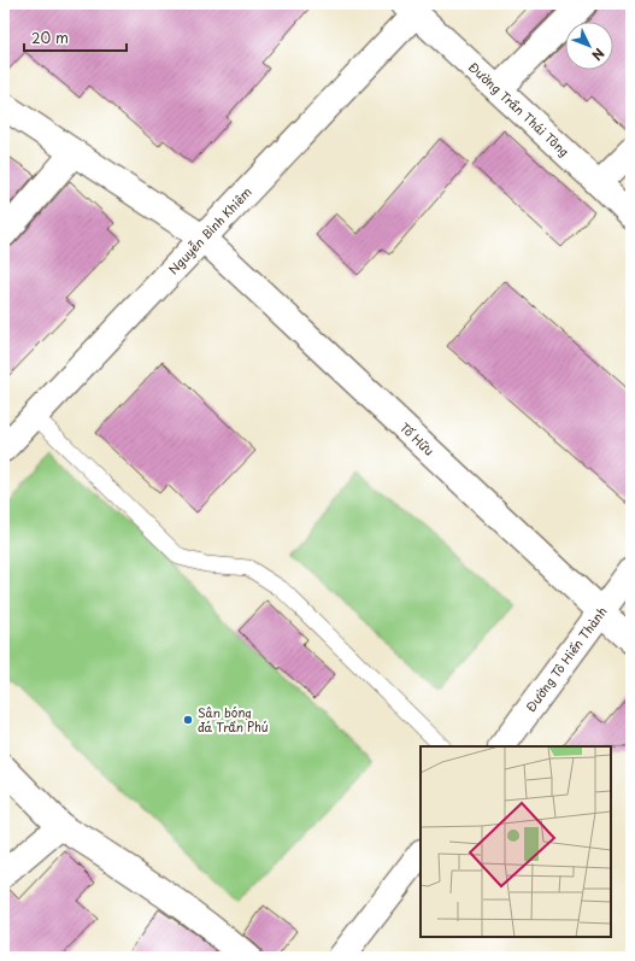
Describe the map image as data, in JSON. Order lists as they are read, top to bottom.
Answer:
{
  "streets": {
    "street": [
      "Đường Trần Thái Tông",
      "Nguyễn Bình Khiêm",
      "Tố Hữu",
      "Đường Tô Hiến Thành"
    ]
  },
  "crossings": [
    ["Đường Trần Thái Tông", "Nguyễn Bình Khiêm"],
    ["Nguyễn Bình Khiêm", "Tố Hữu"],
    ["Tố Hữu", "Đường Tô Hiến Thành"]
  ],
  "places": ["Sân bóng đá Trần Phú"],
  "scale_bar": "20 m",
  "north": "bottom right"
}
